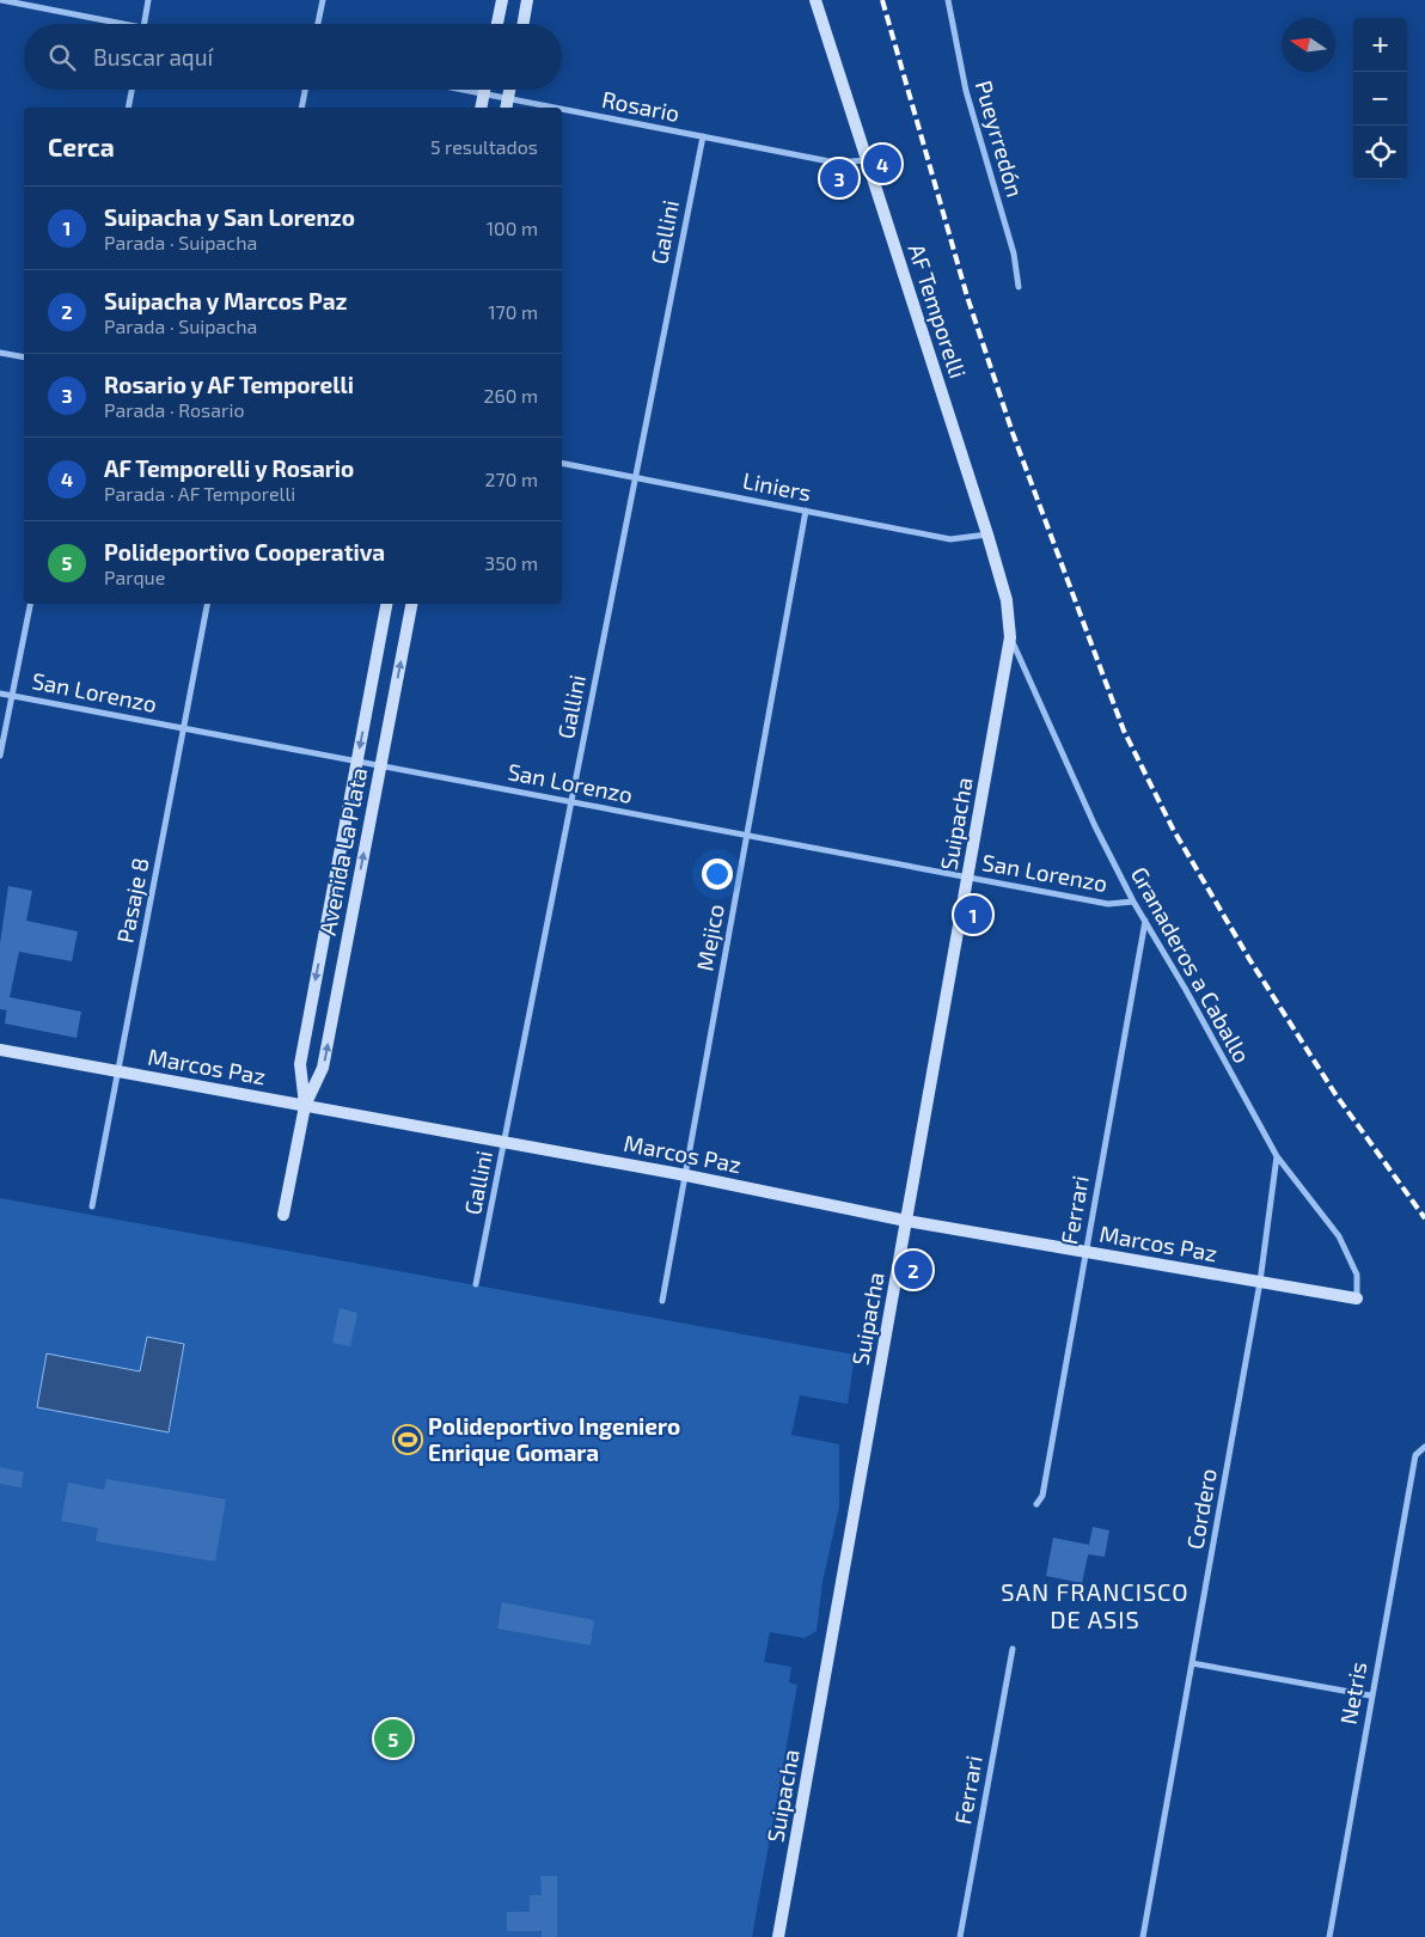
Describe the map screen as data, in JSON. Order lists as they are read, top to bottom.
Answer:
{
  "streets": {
    "street": [
      "Rosario",
      "Pueyrredón",
      "Gallini",
      "AF Temporelli",
      "Liniers",
      "San Lorenzo",
      "Suipacha",
      "Avenida La Plata",
      "Pasaje 8",
      "Mejico",
      "Granaderos a Caballo",
      "Marcos Paz",
      "Ferrari",
      "Cordero",
      "Netris"
    ]
  },
  "crossings": [
    ["Rosario", "Gallini"],
    ["Rosario", "AF Temporelli"],
    ["Gallini", "Liniers"],
    ["Gallini", "San Lorenzo"],
    ["Gallini", "Marcos Paz"],
    ["AF Temporelli", "Liniers"],
    ["AF Temporelli", "Suipacha"],
    ["AF Temporelli", "Granaderos a Caballo"],
    ["Liniers", "Mejico"],
    ["San Lorenzo", "Suipacha"],
    ["San Lorenzo", "Avenida La Plata"],
    ["San Lorenzo", "Pasaje 8"],
    ["San Lorenzo", "Mejico"],
    ["San Lorenzo", "Granaderos a Caballo"],
    ["Suipacha", "Granaderos a Caballo"],
    ["Suipacha", "Marcos Paz"],
    ["Avenida La Plata", "Marcos Paz"],
    ["Pasaje 8", "Marcos Paz"],
    ["Mejico", "Marcos Paz"],
    ["Granaderos a Caballo", "Marcos Paz"],
    ["Granaderos a Caballo", "Ferrari"],
    ["Granaderos a Caballo", "Cordero"],
    ["Marcos Paz", "Ferrari"],
    ["Marcos Paz", "Cordero"]
  ],
  "districts": ["SAN FRANCISCO DE ASIS"],
  "places": {
    "sports": ["Polideportivo Ingeniero Enrique Gomara"]
  },
  "north": "left",
  "page": {
    "map_buttons": ["+", "−"],
    "search": "Buscar aquí",
    "heading": ["Cerca", "5 resultados"],
    "pins": [
      "4",
      "3",
      "1",
      "2",
      "5"
    ],
    "list": [
      {
        "mark": "1",
        "name": "Suipacha y San Lorenzo",
        "note": "Parada · Suipacha",
        "value": "100 m"
      },
      {
        "mark": "2",
        "name": "Suipacha y Marcos Paz",
        "note": "Parada · Suipacha",
        "value": "170 m"
      },
      {
        "mark": "3",
        "name": "Rosario y AF Temporelli",
        "note": "Parada · Rosario",
        "value": "260 m"
      },
      {
        "mark": "4",
        "name": "AF Temporelli y Rosario",
        "note": "Parada · AF Temporelli",
        "value": "270 m"
      },
      {
        "mark": "5",
        "name": "Polideportivo Cooperativa",
        "note": "Parque",
        "value": "350 m"
      }
    ]
  }
}
